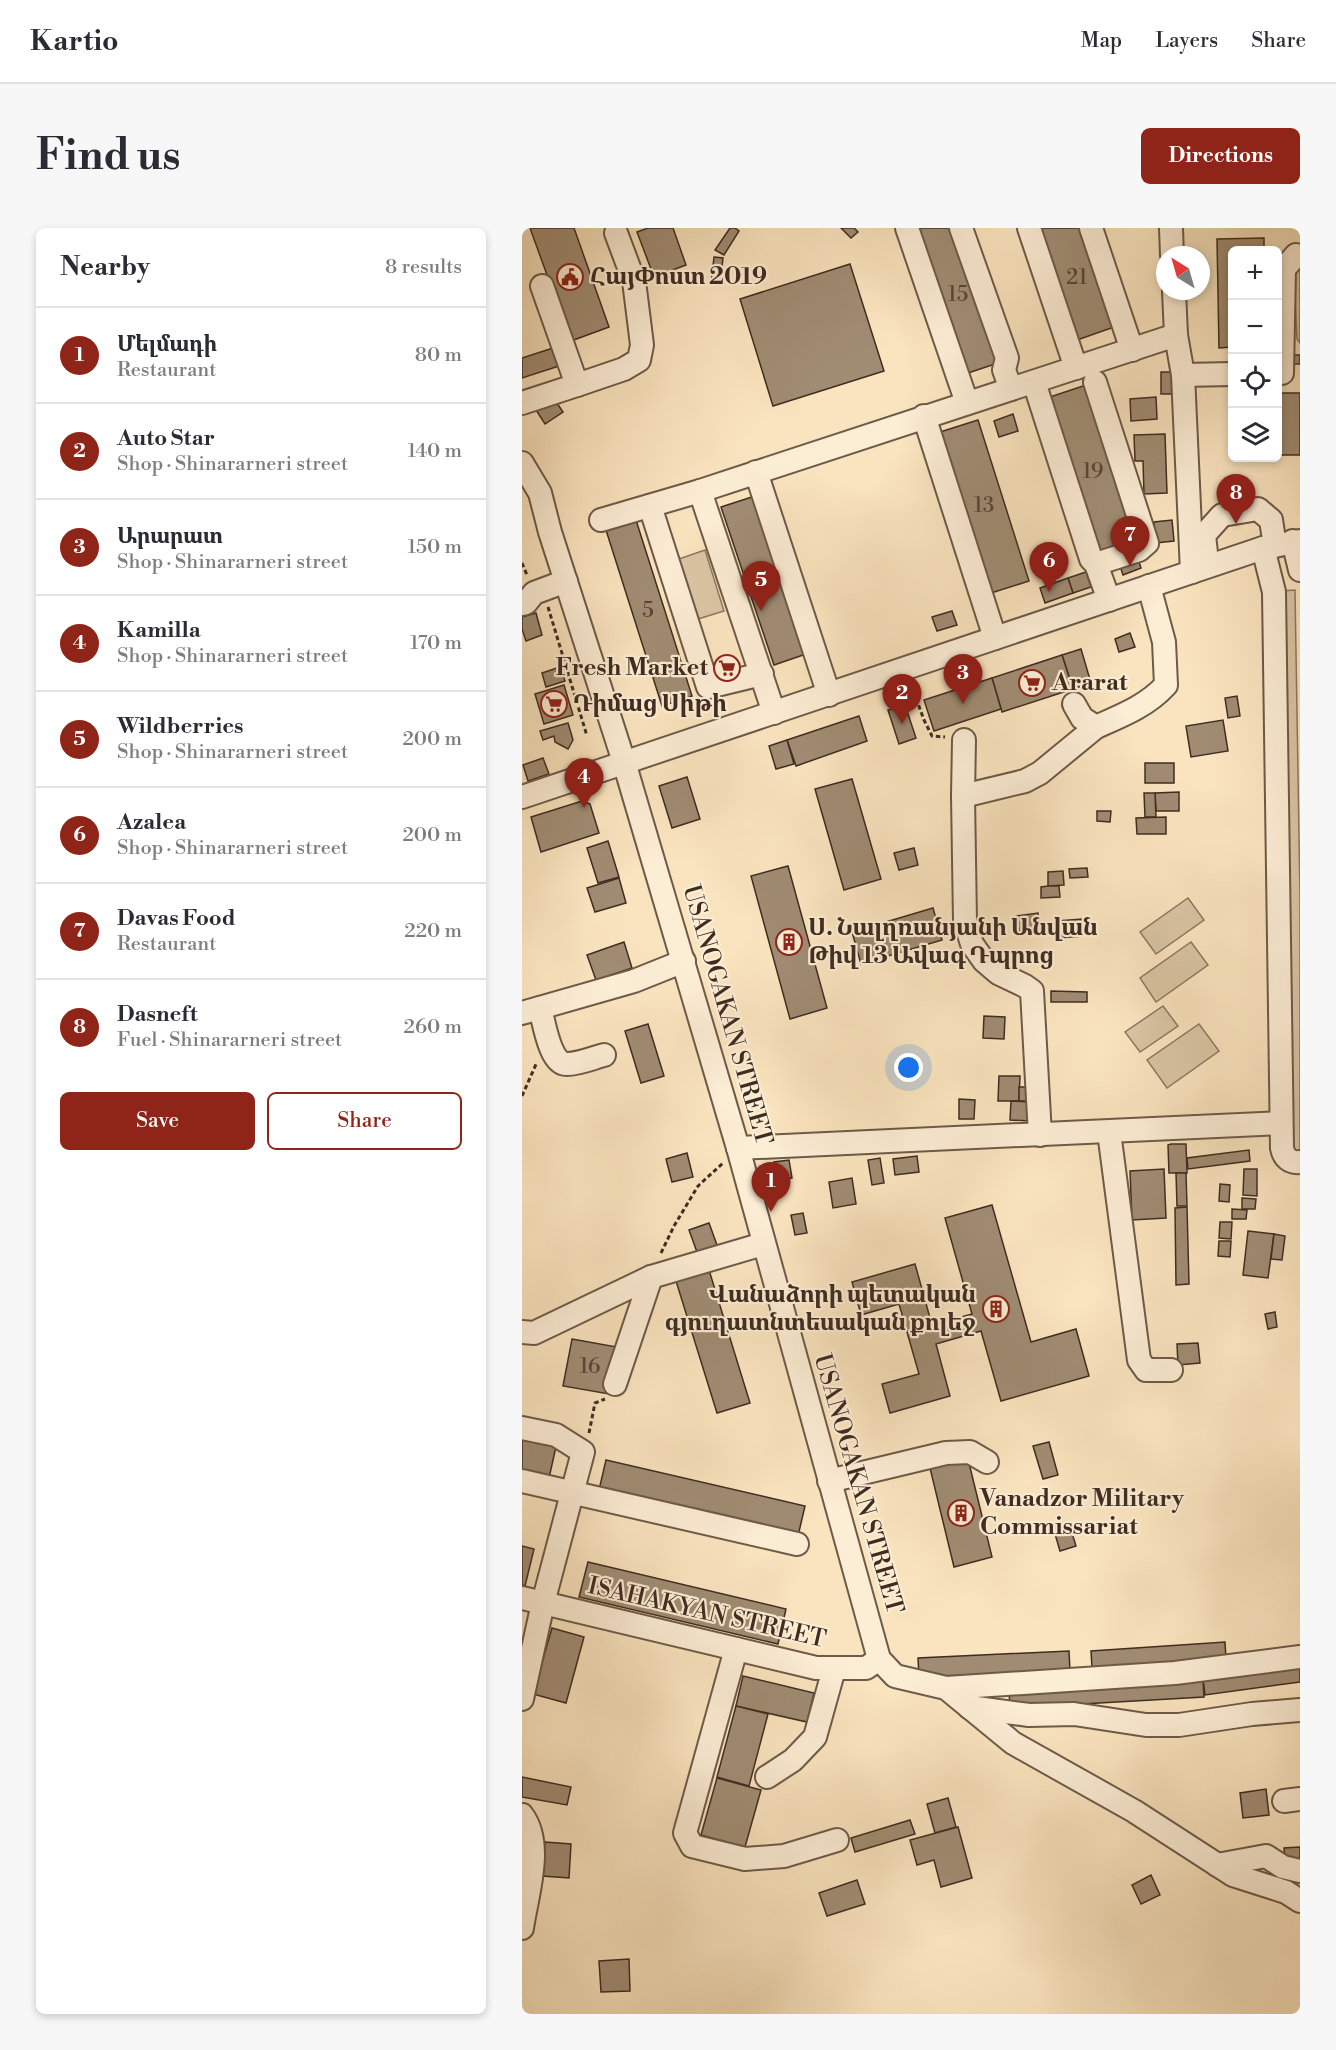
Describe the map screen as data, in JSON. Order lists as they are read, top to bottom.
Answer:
{
  "streets": {
    "street": ["USANOGAKAN STREET", "ISAHAKYAN STREET"]
  },
  "crossings": [
    ["USANOGAKAN STREET", "ISAHAKYAN STREET"]
  ],
  "places": {
    "public building": ["ՀայՓոստ 2019"],
    "supermarket": ["Fresh Market", "Ararat", "Դիմաց Սիթի"],
    "building": ["Ս. Նալղռանյանի Անվան Թիվ 13 Ավագ Դպրոց", "Վանաձորի պետական գյուղատնտեսական քոլեջ", "Vanadzor Military Commissariat"]
  },
  "house_numbers": [
    "21",
    "15",
    "19",
    "13",
    "5",
    "16"
  ],
  "north": "top left",
  "page": {
    "header": "Kartio",
    "nav": ["Map", "Layers", "Share"],
    "buttons": [
      "Directions",
      ["Save", "Share"]
    ],
    "title": "Find us",
    "heading": ["Nearby", "8 results"],
    "map_buttons": ["+", "−"],
    "list": [
      {
        "mark": "1",
        "name": "Մելմադի",
        "note": "Restaurant",
        "value": "80 m"
      },
      {
        "mark": "2",
        "name": "Auto Star",
        "note": "Shop · Shinararneri street",
        "value": "140 m"
      },
      {
        "mark": "3",
        "name": "Արարատ",
        "note": "Shop · Shinararneri street",
        "value": "150 m"
      },
      {
        "mark": "4",
        "name": "Kamilla",
        "note": "Shop · Shinararneri street",
        "value": "170 m"
      },
      {
        "mark": "5",
        "name": "Wildberries",
        "note": "Shop · Shinararneri street",
        "value": "200 m"
      },
      {
        "mark": "6",
        "name": "Azalea",
        "note": "Shop · Shinararneri street",
        "value": "200 m"
      },
      {
        "mark": "7",
        "name": "Davas Food",
        "note": "Restaurant",
        "value": "220 m"
      },
      {
        "mark": "8",
        "name": "Dasneft",
        "note": "Fuel · Shinararneri street",
        "value": "260 m"
      }
    ],
    "pins": [
      "8",
      "7",
      "6",
      "5",
      "3",
      "2",
      "4",
      "1"
    ]
  }
}
